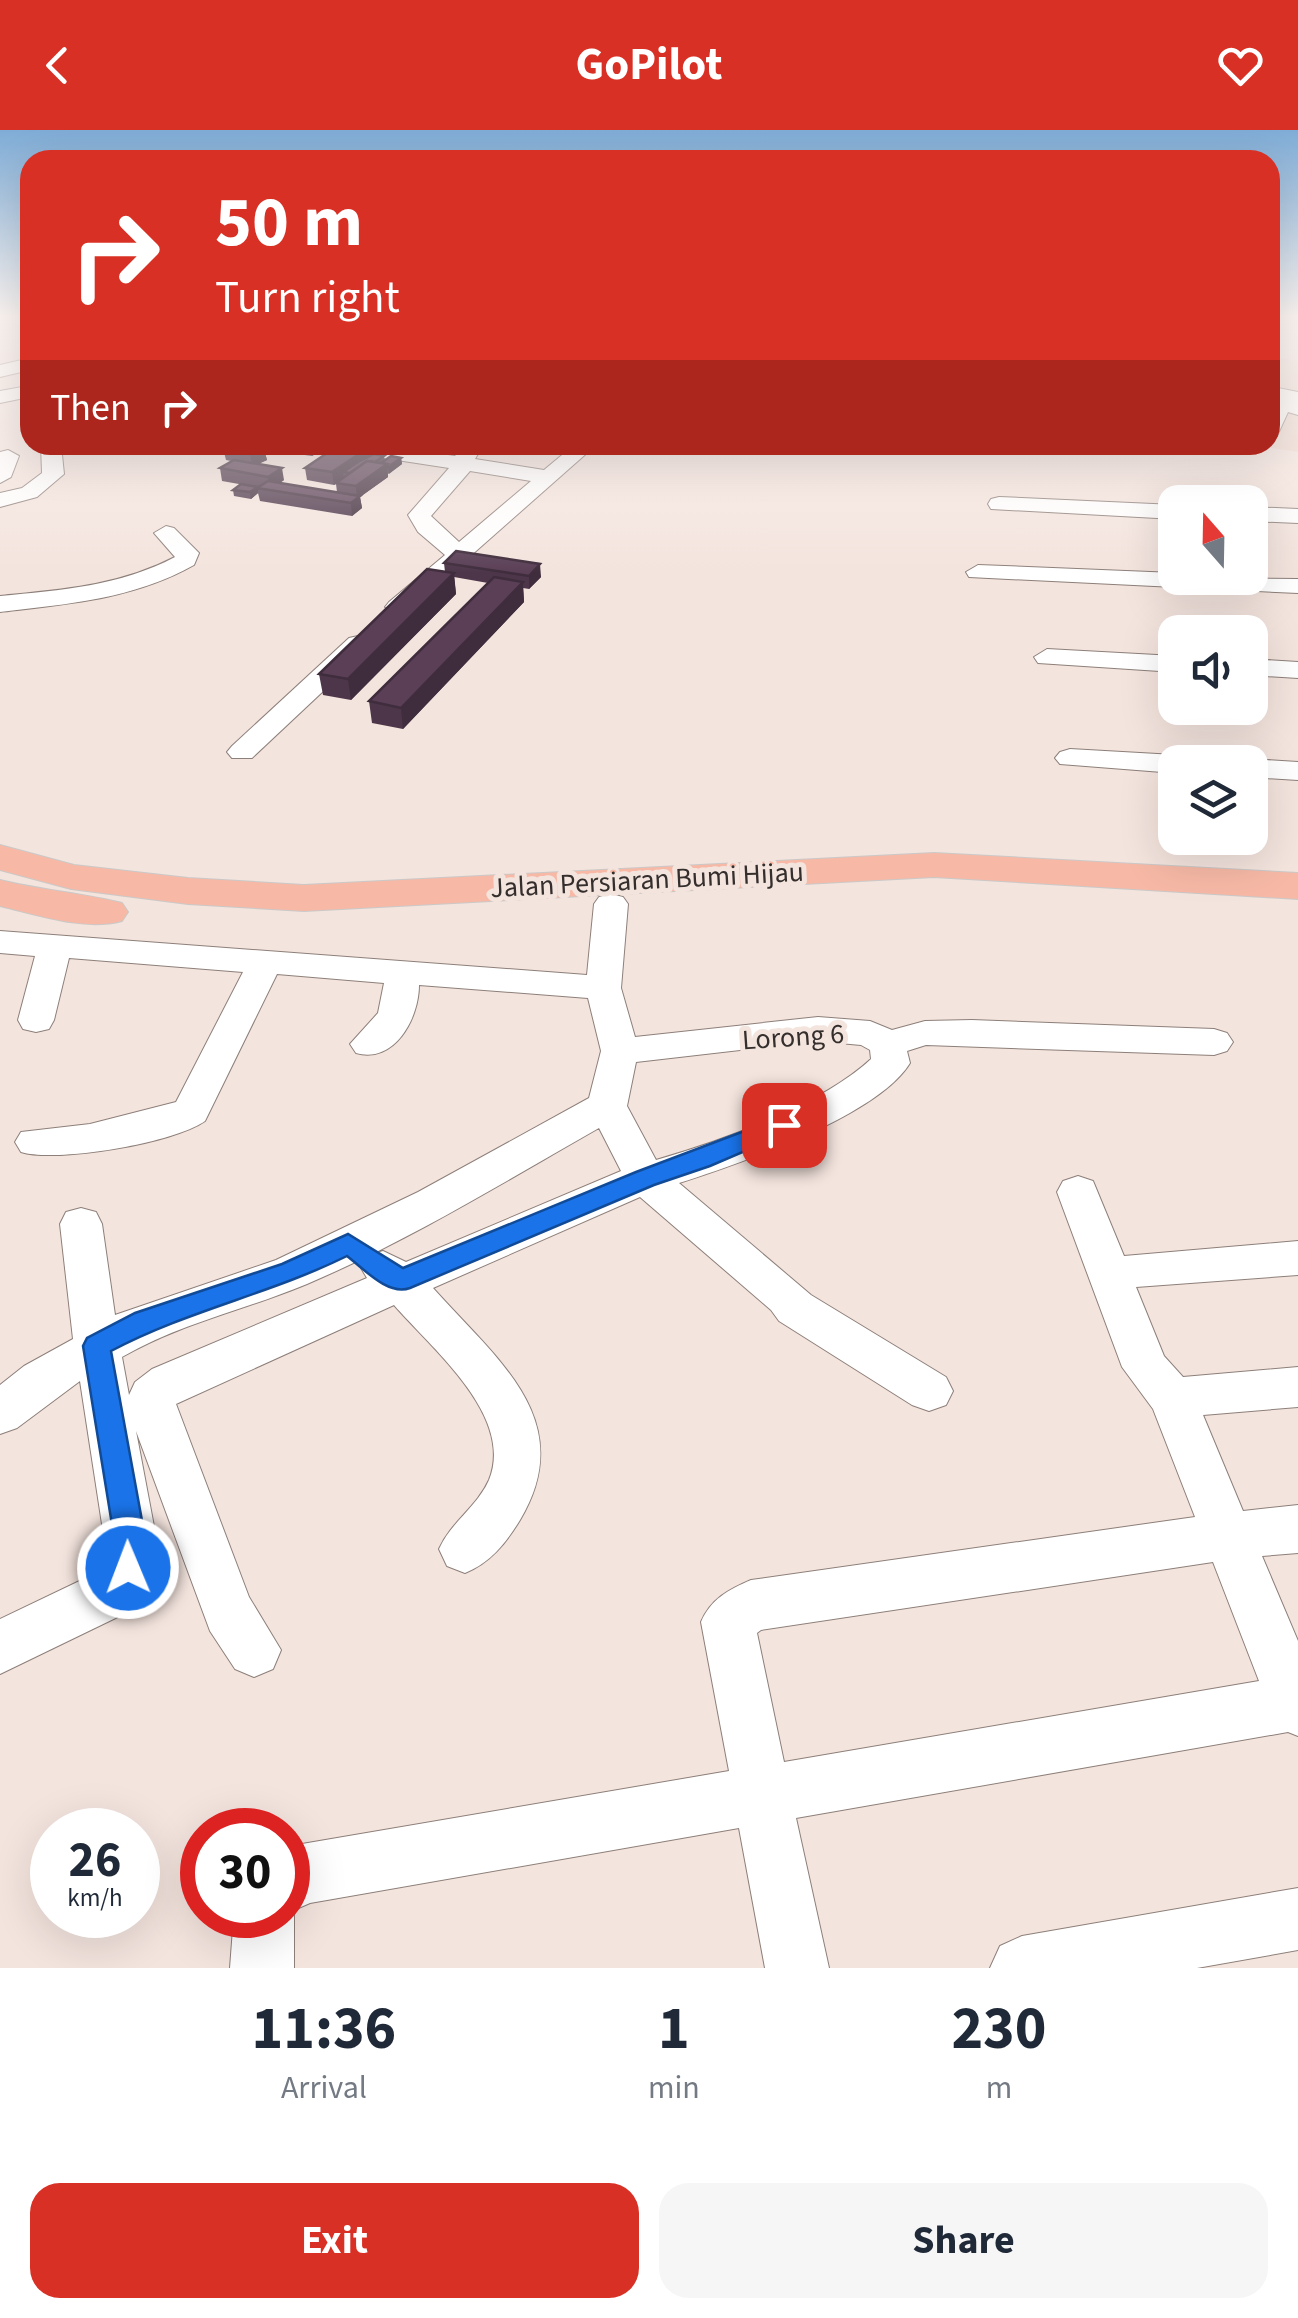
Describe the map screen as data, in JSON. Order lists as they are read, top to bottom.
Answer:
{
  "streets": {
    "main road": ["Jalan Persiaran Bumi Hijau"],
    "street": ["Lorong 6"]
  },
  "north": "top",
  "page": {
    "header": "GoPilot",
    "turn": ["50 m", "Turn right"],
    "then": "Then",
    "speed": "26 km/h",
    "limit": "30",
    "eta": [
      "11:36",
      "Arrival",
      "1",
      "min",
      "230",
      "m"
    ],
    "buttons": ["Exit", "Share"]
  }
}
